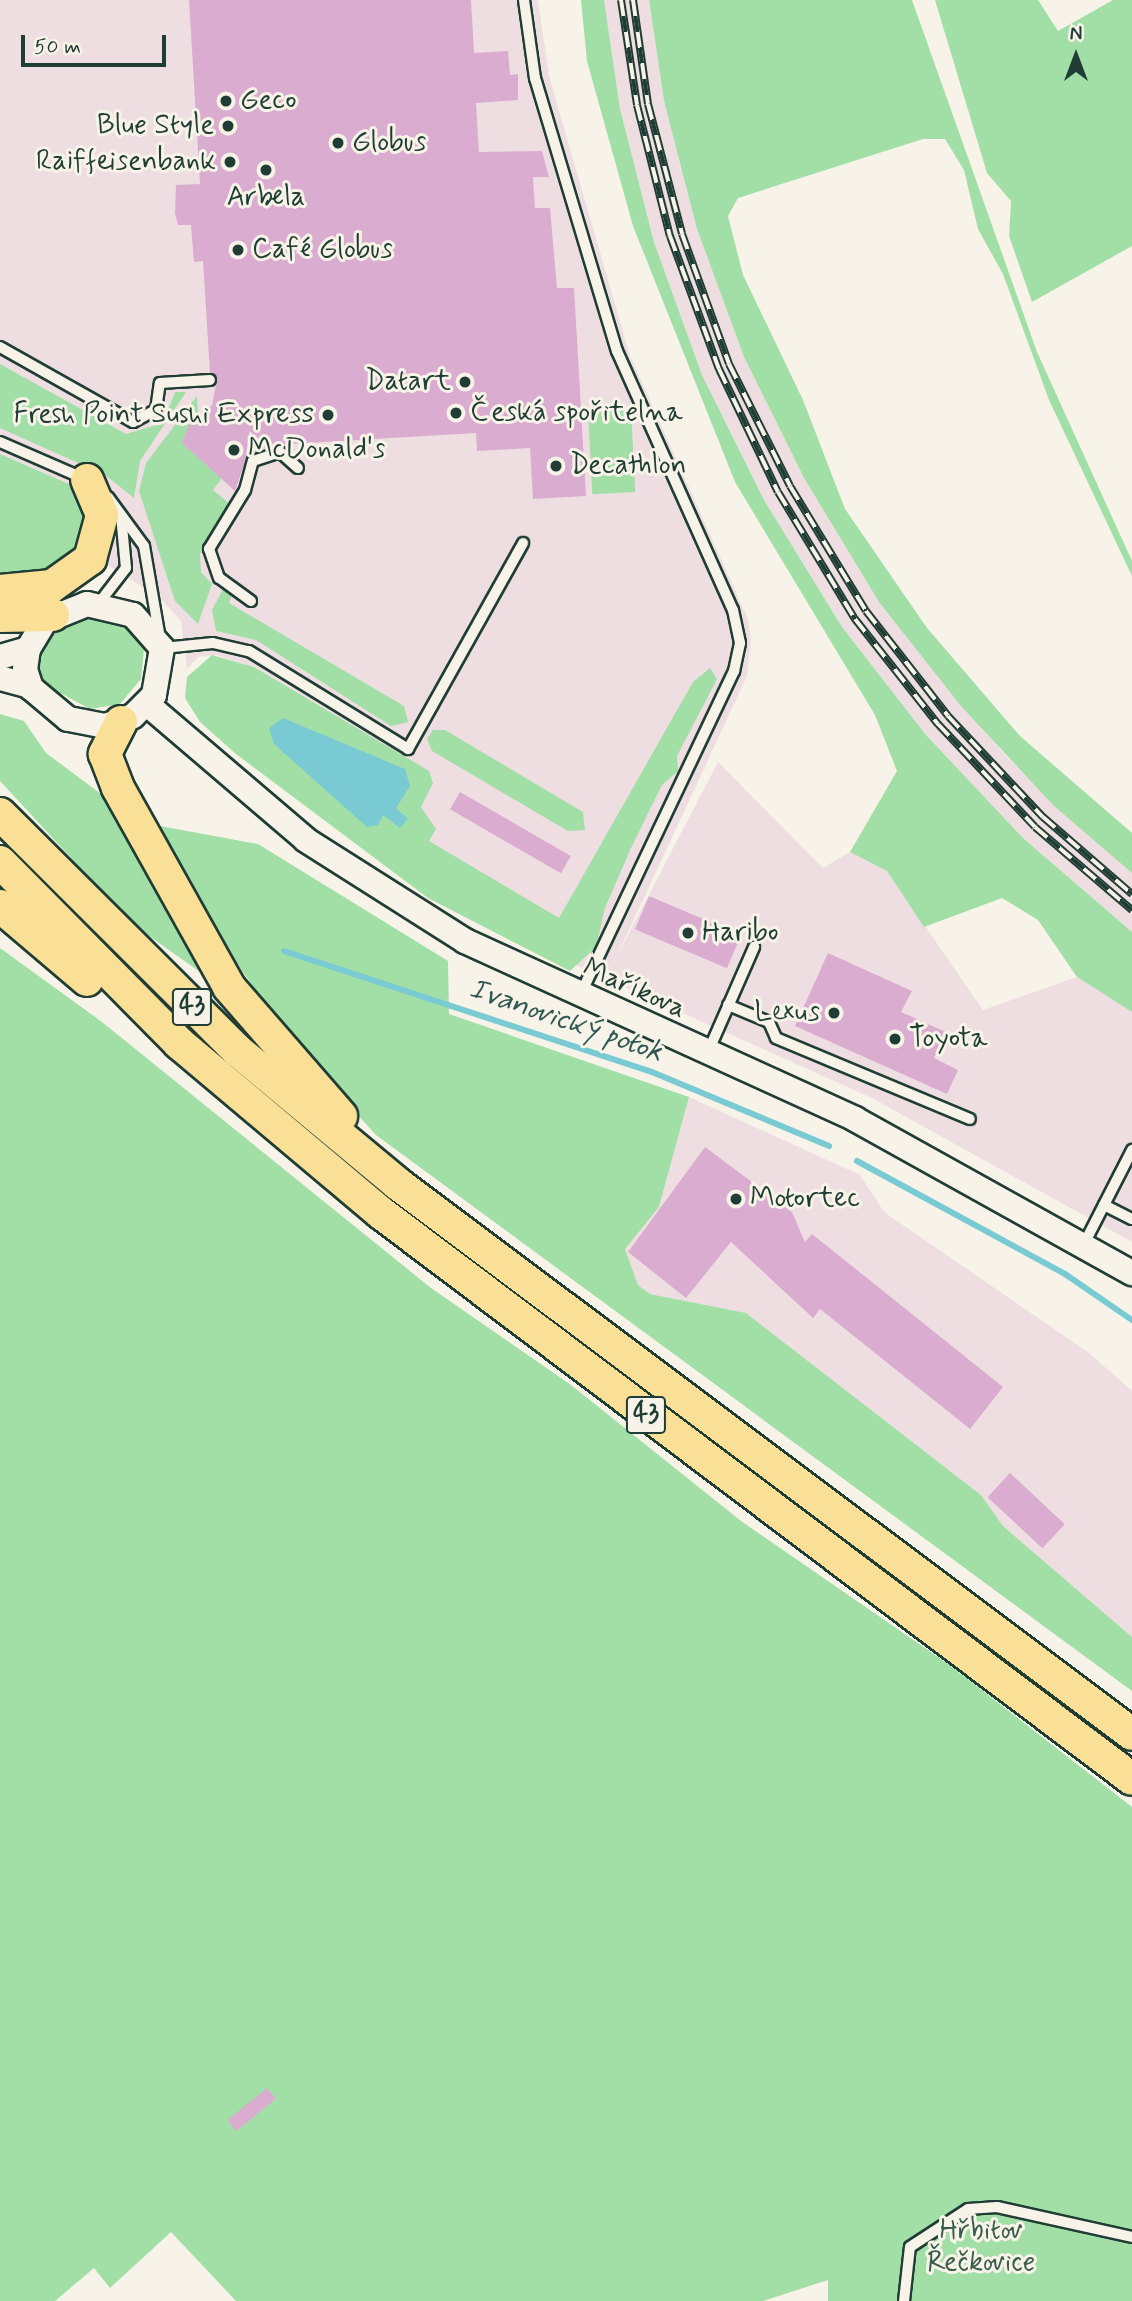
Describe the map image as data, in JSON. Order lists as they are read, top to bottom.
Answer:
{
  "streets": {
    "highway": ["43"],
    "street": ["Maříkova"]
  },
  "water": ["Ivanovický potok"],
  "parks": ["Hřbitov Řečkovice"],
  "places": [
    "Geco",
    "Blue Style",
    "Globus",
    "Raiffeisenbank",
    "Arbela",
    "Café Globus",
    "Datart",
    "Česká spořitelna",
    "Fresh Point Sushi Express",
    "McDonald's",
    "Decathlon",
    "Haribo",
    "Lexus",
    "Toyota",
    "Motortec"
  ],
  "scale_bar": "50 m",
  "north": "top"
}
